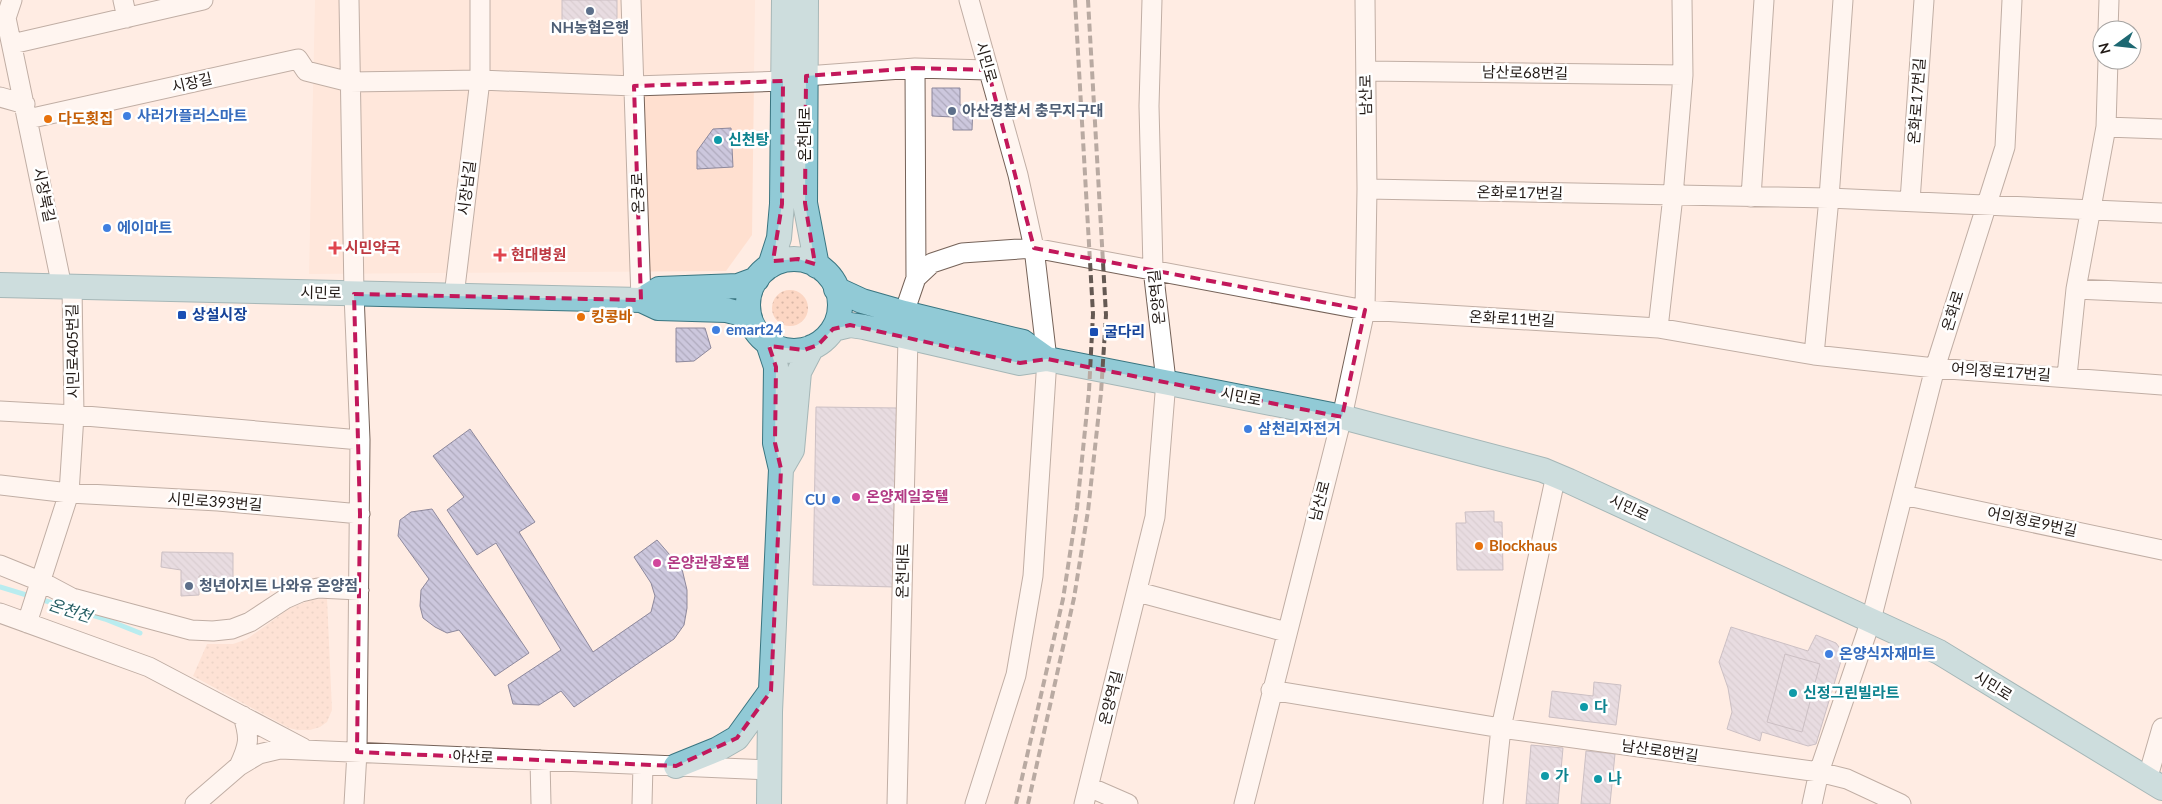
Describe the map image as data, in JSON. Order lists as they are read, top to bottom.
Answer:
{
  "streets": {
    "main road": ["시민로", "온천대로"],
    "street": [
      "남산로68번길",
      "시장길",
      "남산로",
      "온화로17번길",
      "시장남길",
      "온궁로",
      "시장북길",
      "온양역길",
      "온화로",
      "온화로11번길",
      "시민로405번길",
      "어의정로17번길",
      "시민로393번길",
      "어의정로9번길",
      "남산로8번길",
      "아산로"
    ]
  },
  "crossings": [
    ["시민로", "남산로"],
    ["시민로", "온천대로"],
    ["시민로", "시장남길"],
    ["시민로", "온궁로"],
    ["시민로", "시장북길"],
    ["시민로", "온양역길"],
    ["시민로", "온화로"],
    ["시민로", "시민로405번길"],
    ["남산로68번길", "남산로"],
    ["시장길", "시장북길"],
    ["남산로", "온화로17번길"],
    ["남산로", "온화로11번길"],
    ["온화로17번길", "온화로"],
    ["온화로17번길", "어의정로17번길"],
    ["시장북길", "시민로405번길"],
    ["온화로", "온화로11번길"],
    ["온화로", "어의정로17번길"],
    ["온화로", "어의정로9번길"],
    ["온화로", "남산로8번길"],
    ["온화로11번길", "어의정로17번길"],
    ["시민로405번길", "시민로393번길"]
  ],
  "water": ["온천천"],
  "places": {
    "other": [
      "NH농협은행",
      "아산경찰서 충무지구대",
      "사러가플러스마트",
      "다도횟집",
      "신천탕",
      "에이마트",
      "킹콩바",
      "emart24",
      "삼천리자전거",
      "온양제일호텔",
      "CU",
      "Blockhaus",
      "온양관광호텔",
      "청년아지트 나와유 온양점",
      "온양식자재마트",
      "신정그린빌라트",
      "다",
      "가",
      "나"
    ],
    "health": ["시민약국", "현대병원"],
    "transit": ["상설시장", "굴다리"]
  },
  "north": "left"
}
